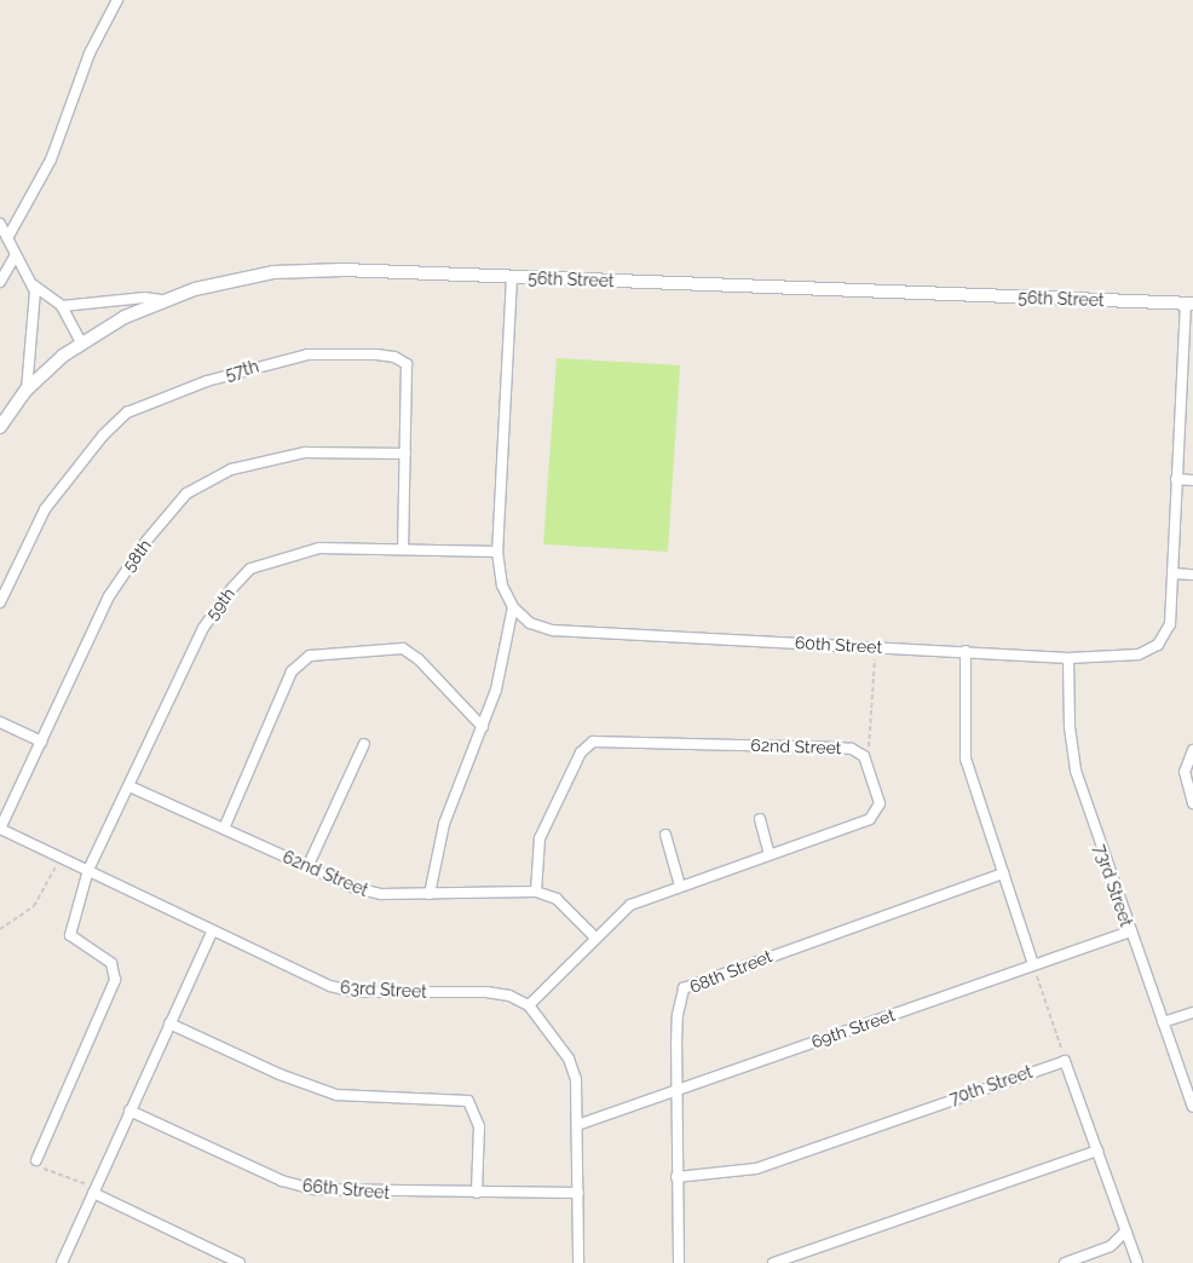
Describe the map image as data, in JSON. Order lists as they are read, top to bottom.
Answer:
{
  "streets": {
    "street": [
      "56th Street",
      "57th",
      "58th",
      "59th",
      "60th Street",
      "62nd Street",
      "73rd Street",
      "68th Street",
      "63rd Street",
      "69th Street",
      "70th Street",
      "66th Street"
    ]
  },
  "crossings": [
    ["56th Street", "60th Street"],
    ["57th", "58th"],
    ["57th", "59th"],
    ["58th", "63rd Street"],
    ["59th", "62nd Street"],
    ["59th", "63rd Street"],
    ["60th Street", "73rd Street"],
    ["62nd Street", "63rd Street"],
    ["73rd Street", "69th Street"],
    ["68th Street", "69th Street"],
    ["68th Street", "70th Street"]
  ]
}
